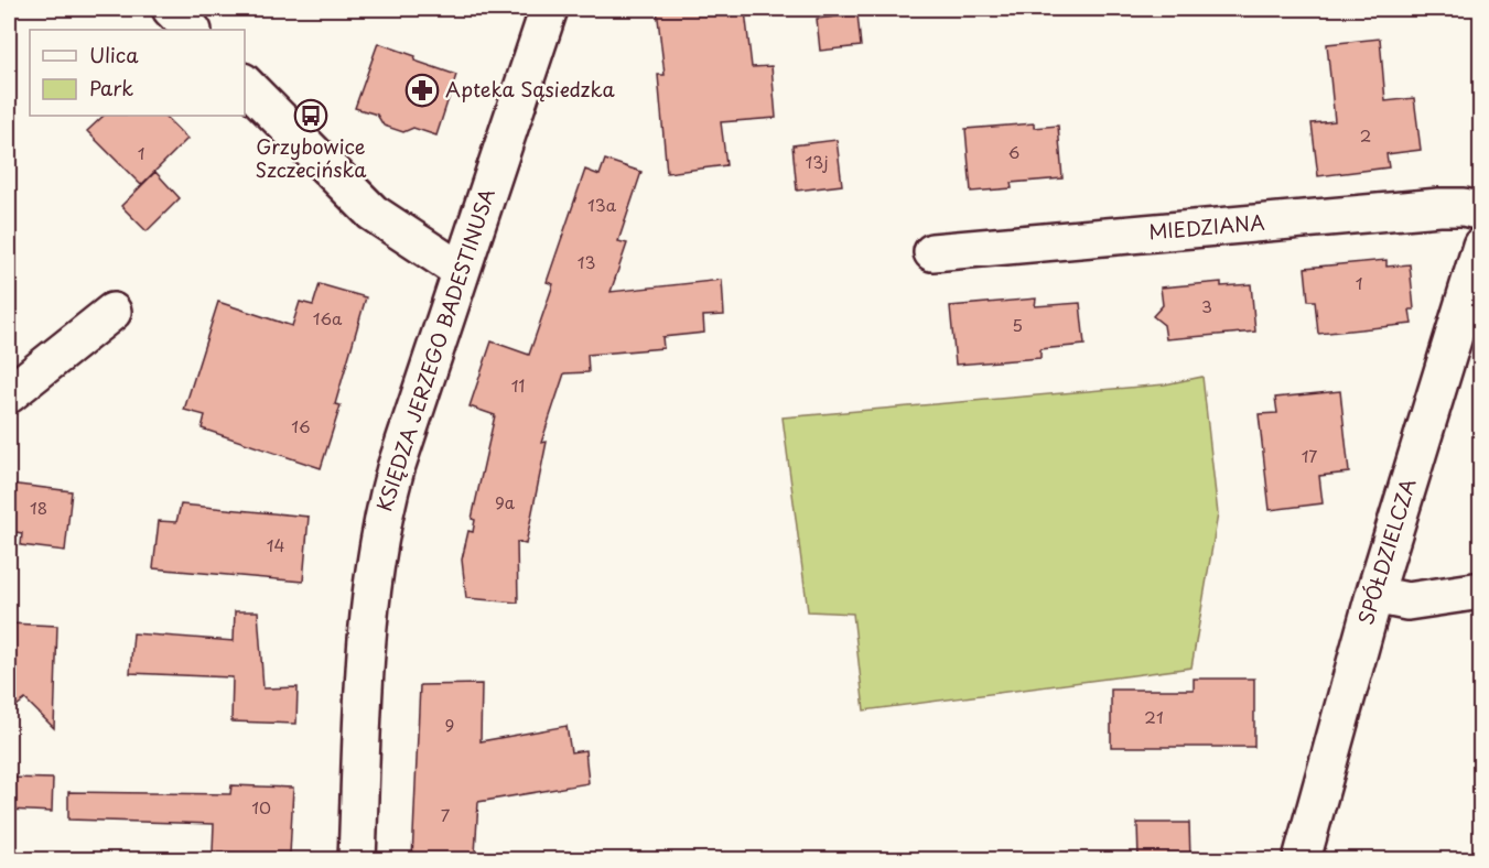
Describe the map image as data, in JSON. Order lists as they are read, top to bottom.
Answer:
{
  "streets": {
    "street": ["MIEDZIANA", "KSIĘDZA JERZEGO BADESTINUSA", "SPÓŁDZIELCZA"]
  },
  "places": {
    "pharmacy": ["Apteka Sąsiedzka"],
    "bus stop": ["Grzybowice Szczecińska"]
  },
  "house_numbers": [
    "2",
    "6",
    "1",
    "13j",
    "13a",
    "13",
    "1",
    "3",
    "16a",
    "5",
    "11",
    "16",
    "17",
    "9a",
    "18",
    "14",
    "21",
    "9",
    "10",
    "7"
  ],
  "legend": ["Ulica", "Park"]
}
